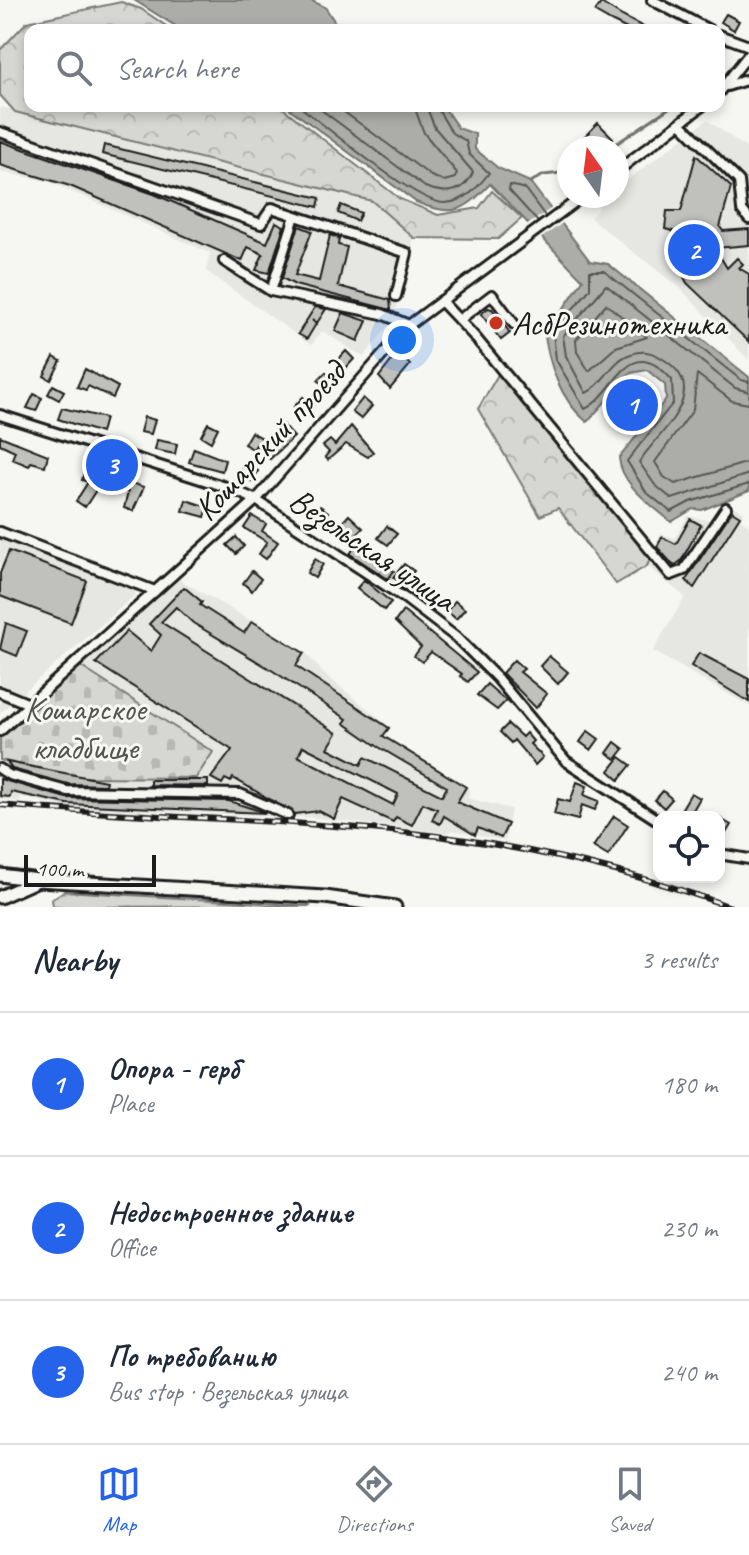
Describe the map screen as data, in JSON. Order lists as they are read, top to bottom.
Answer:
{
  "streets": {
    "street": ["Кошарский проезд", "Везельская улица"]
  },
  "crossings": [
    ["Кошарский проезд", "Везельская улица"]
  ],
  "parks": ["Кошарское кладбище"],
  "places": ["АсбРезинотехника"],
  "scale_bar": "100 m",
  "north": "top",
  "page": {
    "search": "Search here",
    "pins": ["2", "1", "3"],
    "scale": "100 m",
    "heading": ["Nearby", "3 results"],
    "list": [
      {
        "mark": "1",
        "name": "Опора - герб",
        "note": "Place",
        "value": "180 m"
      },
      {
        "mark": "2",
        "name": "Недостроенное здание",
        "note": "Office",
        "value": "230 m"
      },
      {
        "mark": "3",
        "name": "По требованию",
        "note": "Bus stop · Везельская улица",
        "value": "240 m"
      }
    ],
    "nav": ["Map", "Directions", "Saved"]
  }
}
